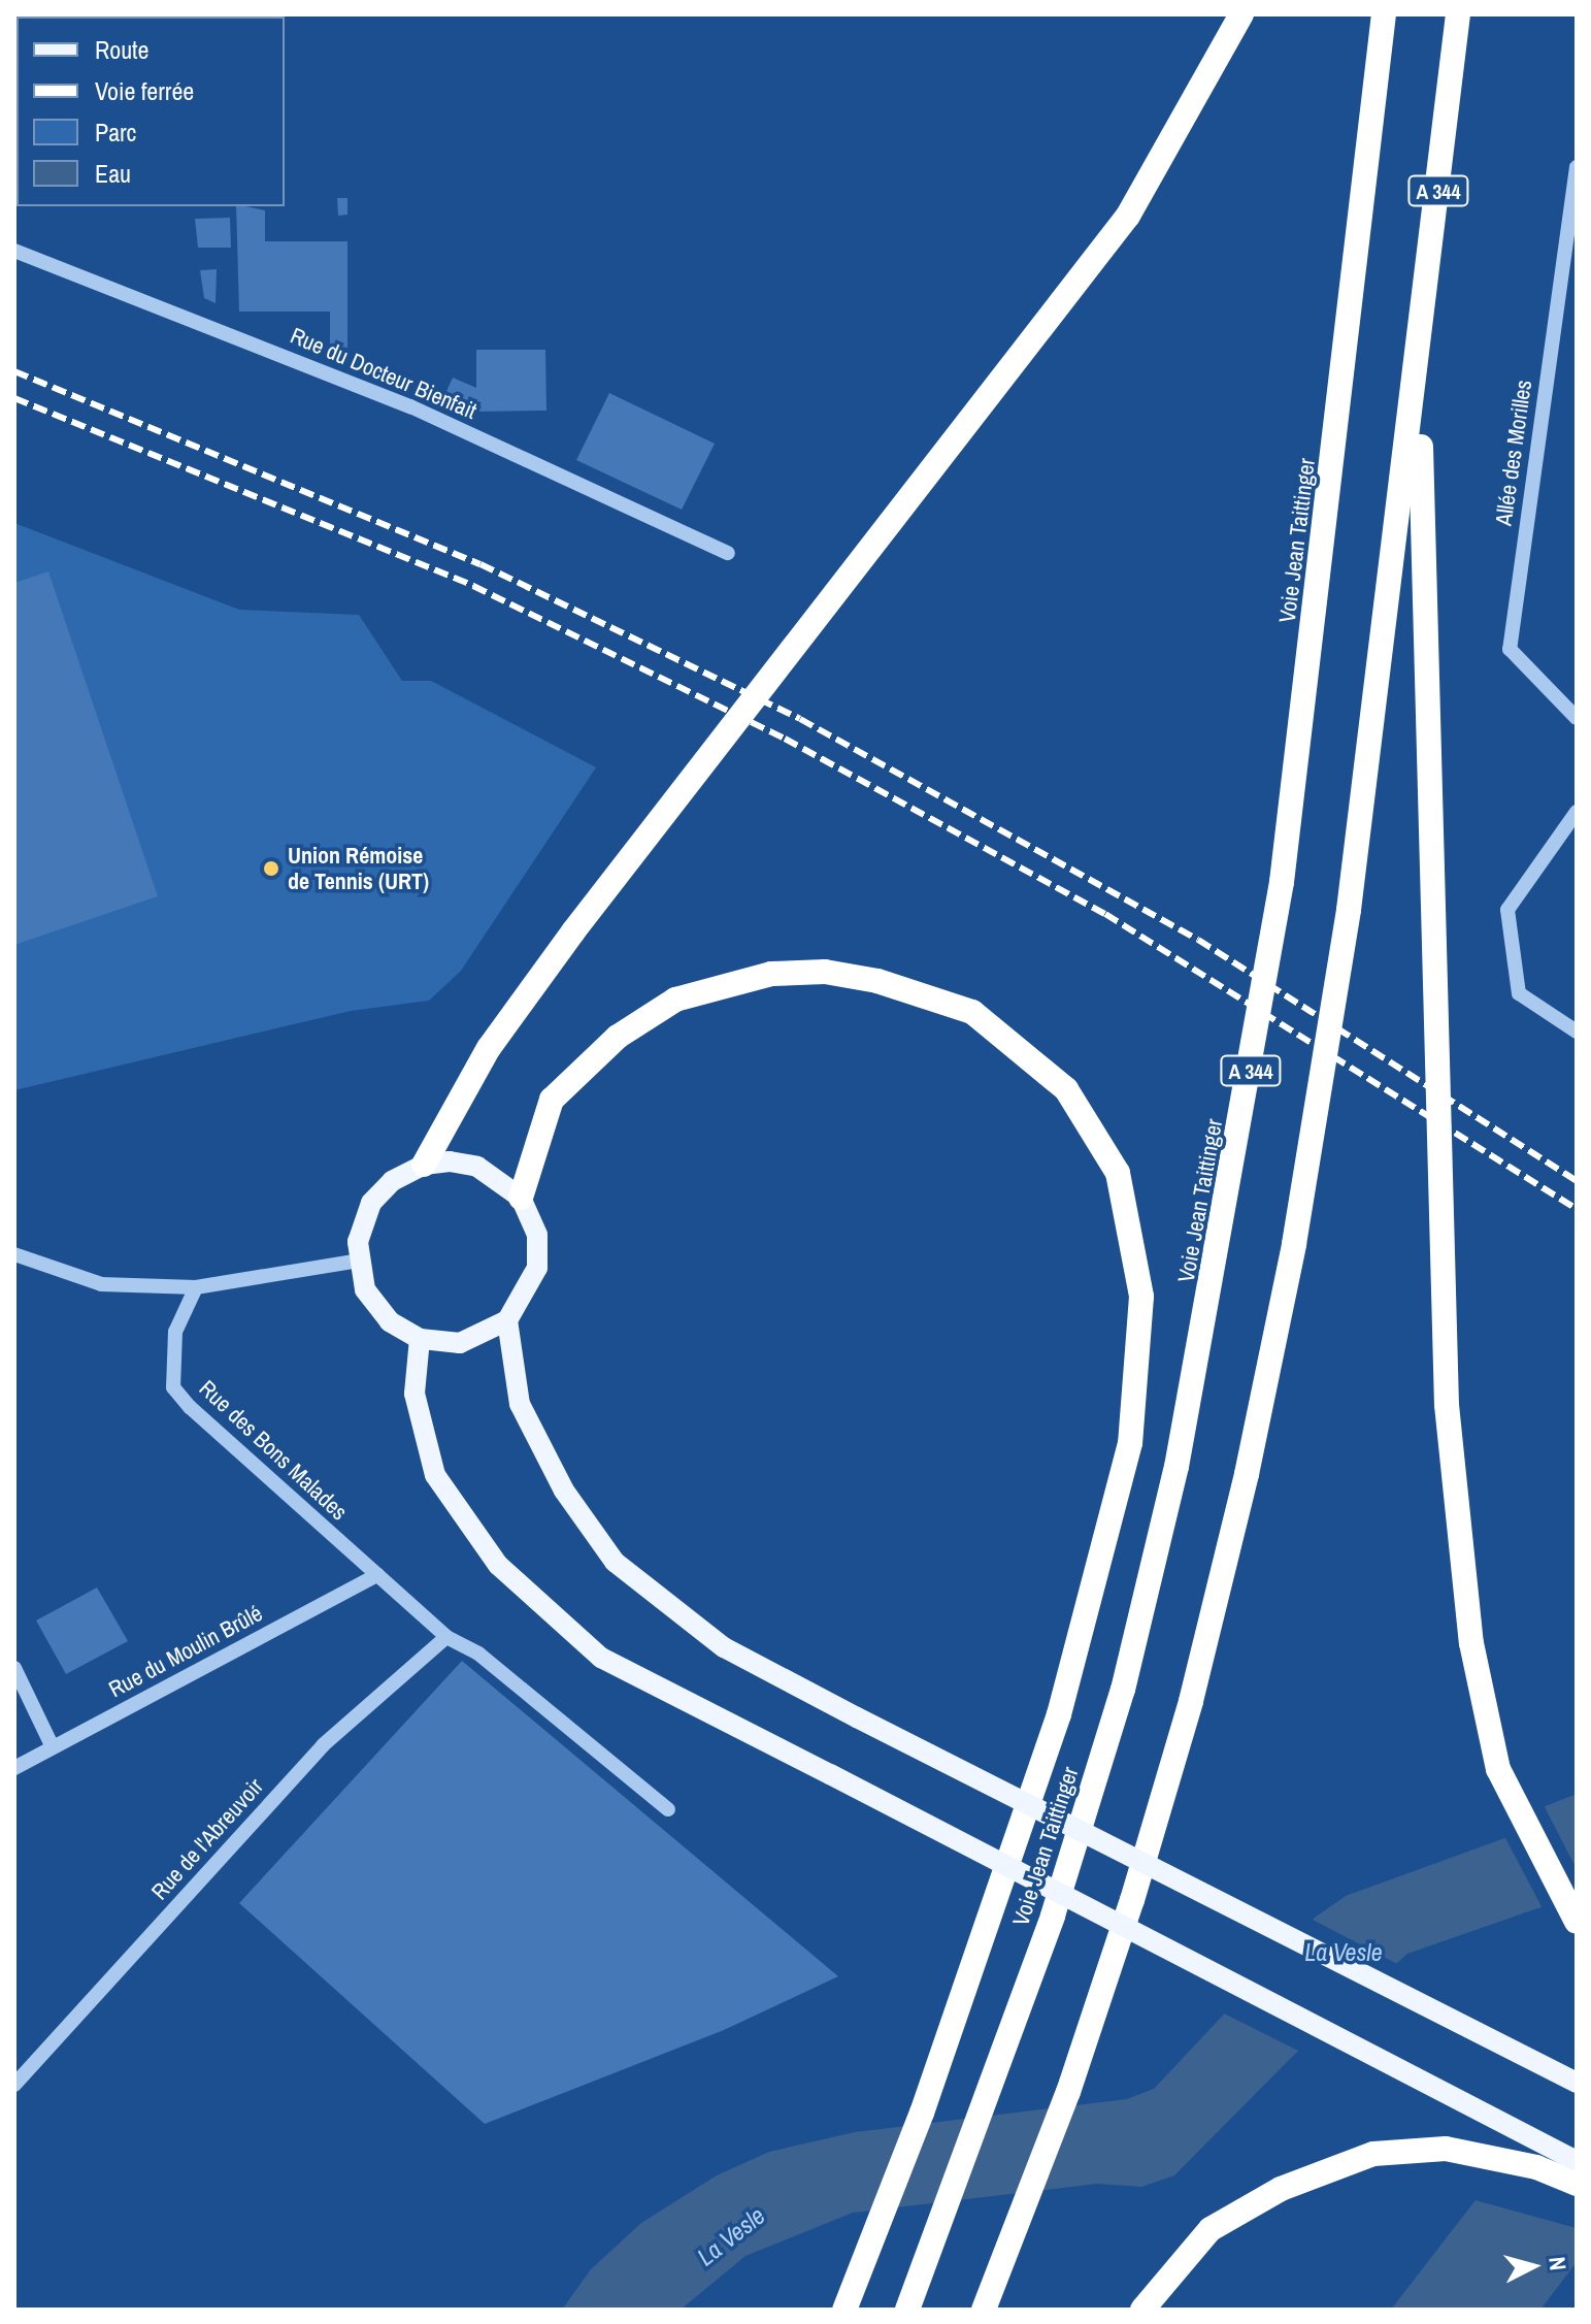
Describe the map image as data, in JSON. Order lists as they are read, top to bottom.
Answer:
{
  "streets": {
    "highway": ["A 344", "Voie Jean Taittinger"],
    "street": [
      "Rue du Docteur Bienfait",
      "Allée des Morilles",
      "Rue des Bons Malades",
      "Rue du Moulin Brûlé",
      "Rue de l'Abreuvoir"
    ]
  },
  "crossings": [
    ["Rue des Bons Malades", "Rue du Moulin Brûlé"]
  ],
  "water": ["La Vesle"],
  "places": ["Union Rémoise de Tennis (URT)"],
  "legend": [
    "Route",
    "Voie ferrée",
    "Parc",
    "Eau"
  ],
  "north": "right"
}
